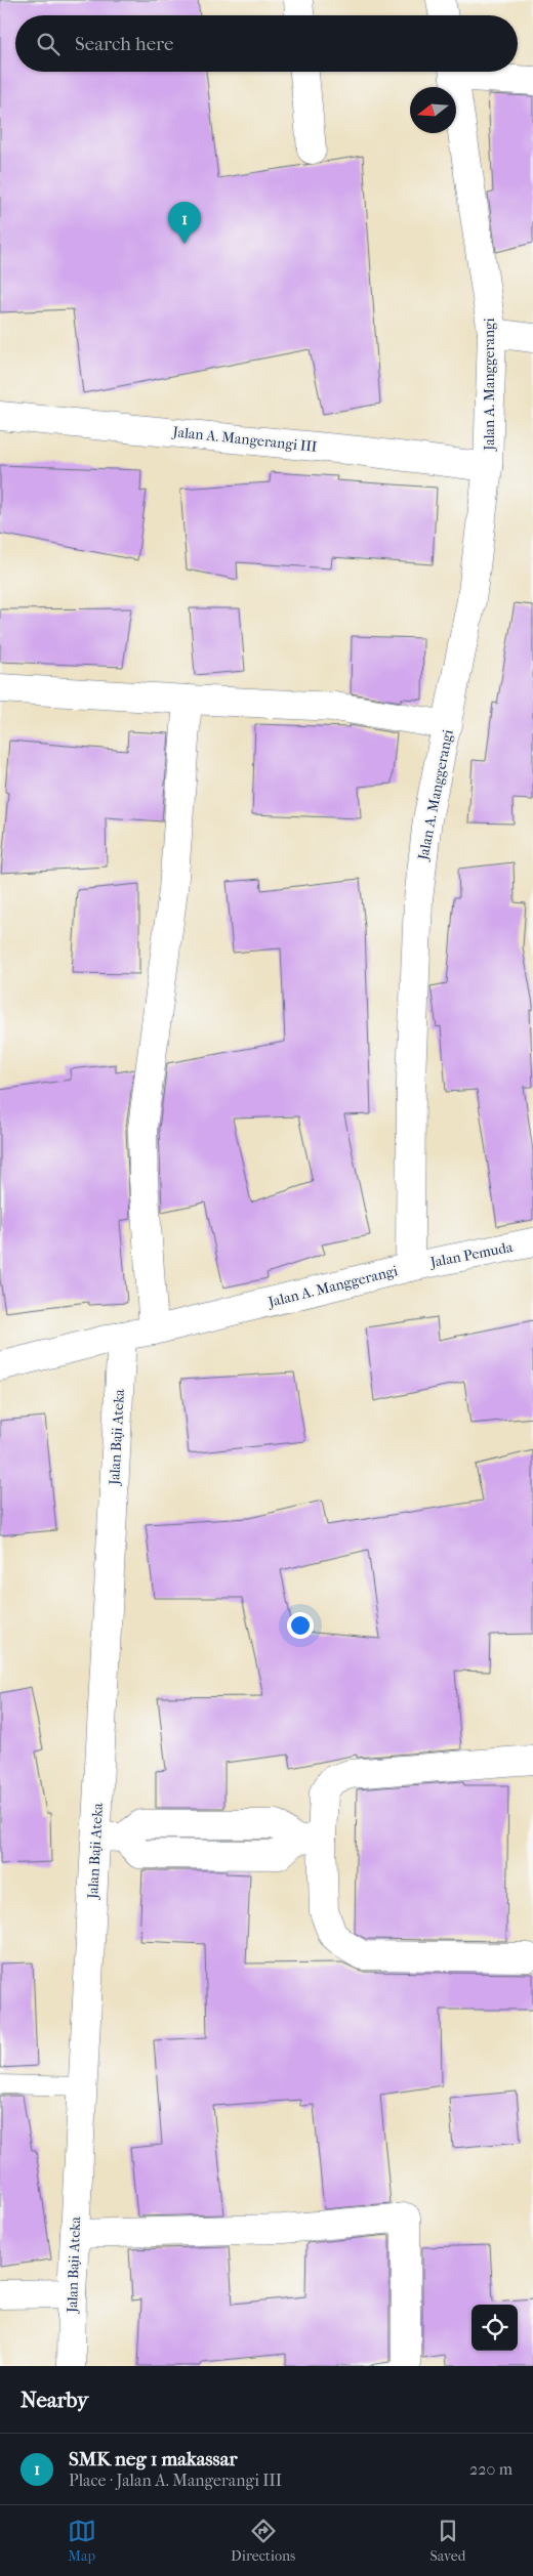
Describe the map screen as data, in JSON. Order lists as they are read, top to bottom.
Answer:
{
  "streets": {
    "street": [
      "Jalan A. Manggerangi",
      "Jalan A. Mangerangi III",
      "Jalan Pemuda",
      "Jalan Baji Ateka"
    ]
  },
  "crossings": [
    ["Jalan A. Manggerangi", "Jalan A. Mangerangi III"],
    ["Jalan A. Manggerangi", "Jalan Pemuda"],
    ["Jalan A. Manggerangi", "Jalan Baji Ateka"]
  ],
  "north": "left",
  "page": {
    "search": "Search here",
    "pins": "1",
    "heading": "Nearby",
    "list": [
      {
        "mark": "1",
        "name": "SMK neg 1 makassar",
        "note": "Place · Jalan A. Mangerangi III",
        "value": "220 m"
      }
    ],
    "nav": ["Map", "Directions", "Saved"]
  }
}
